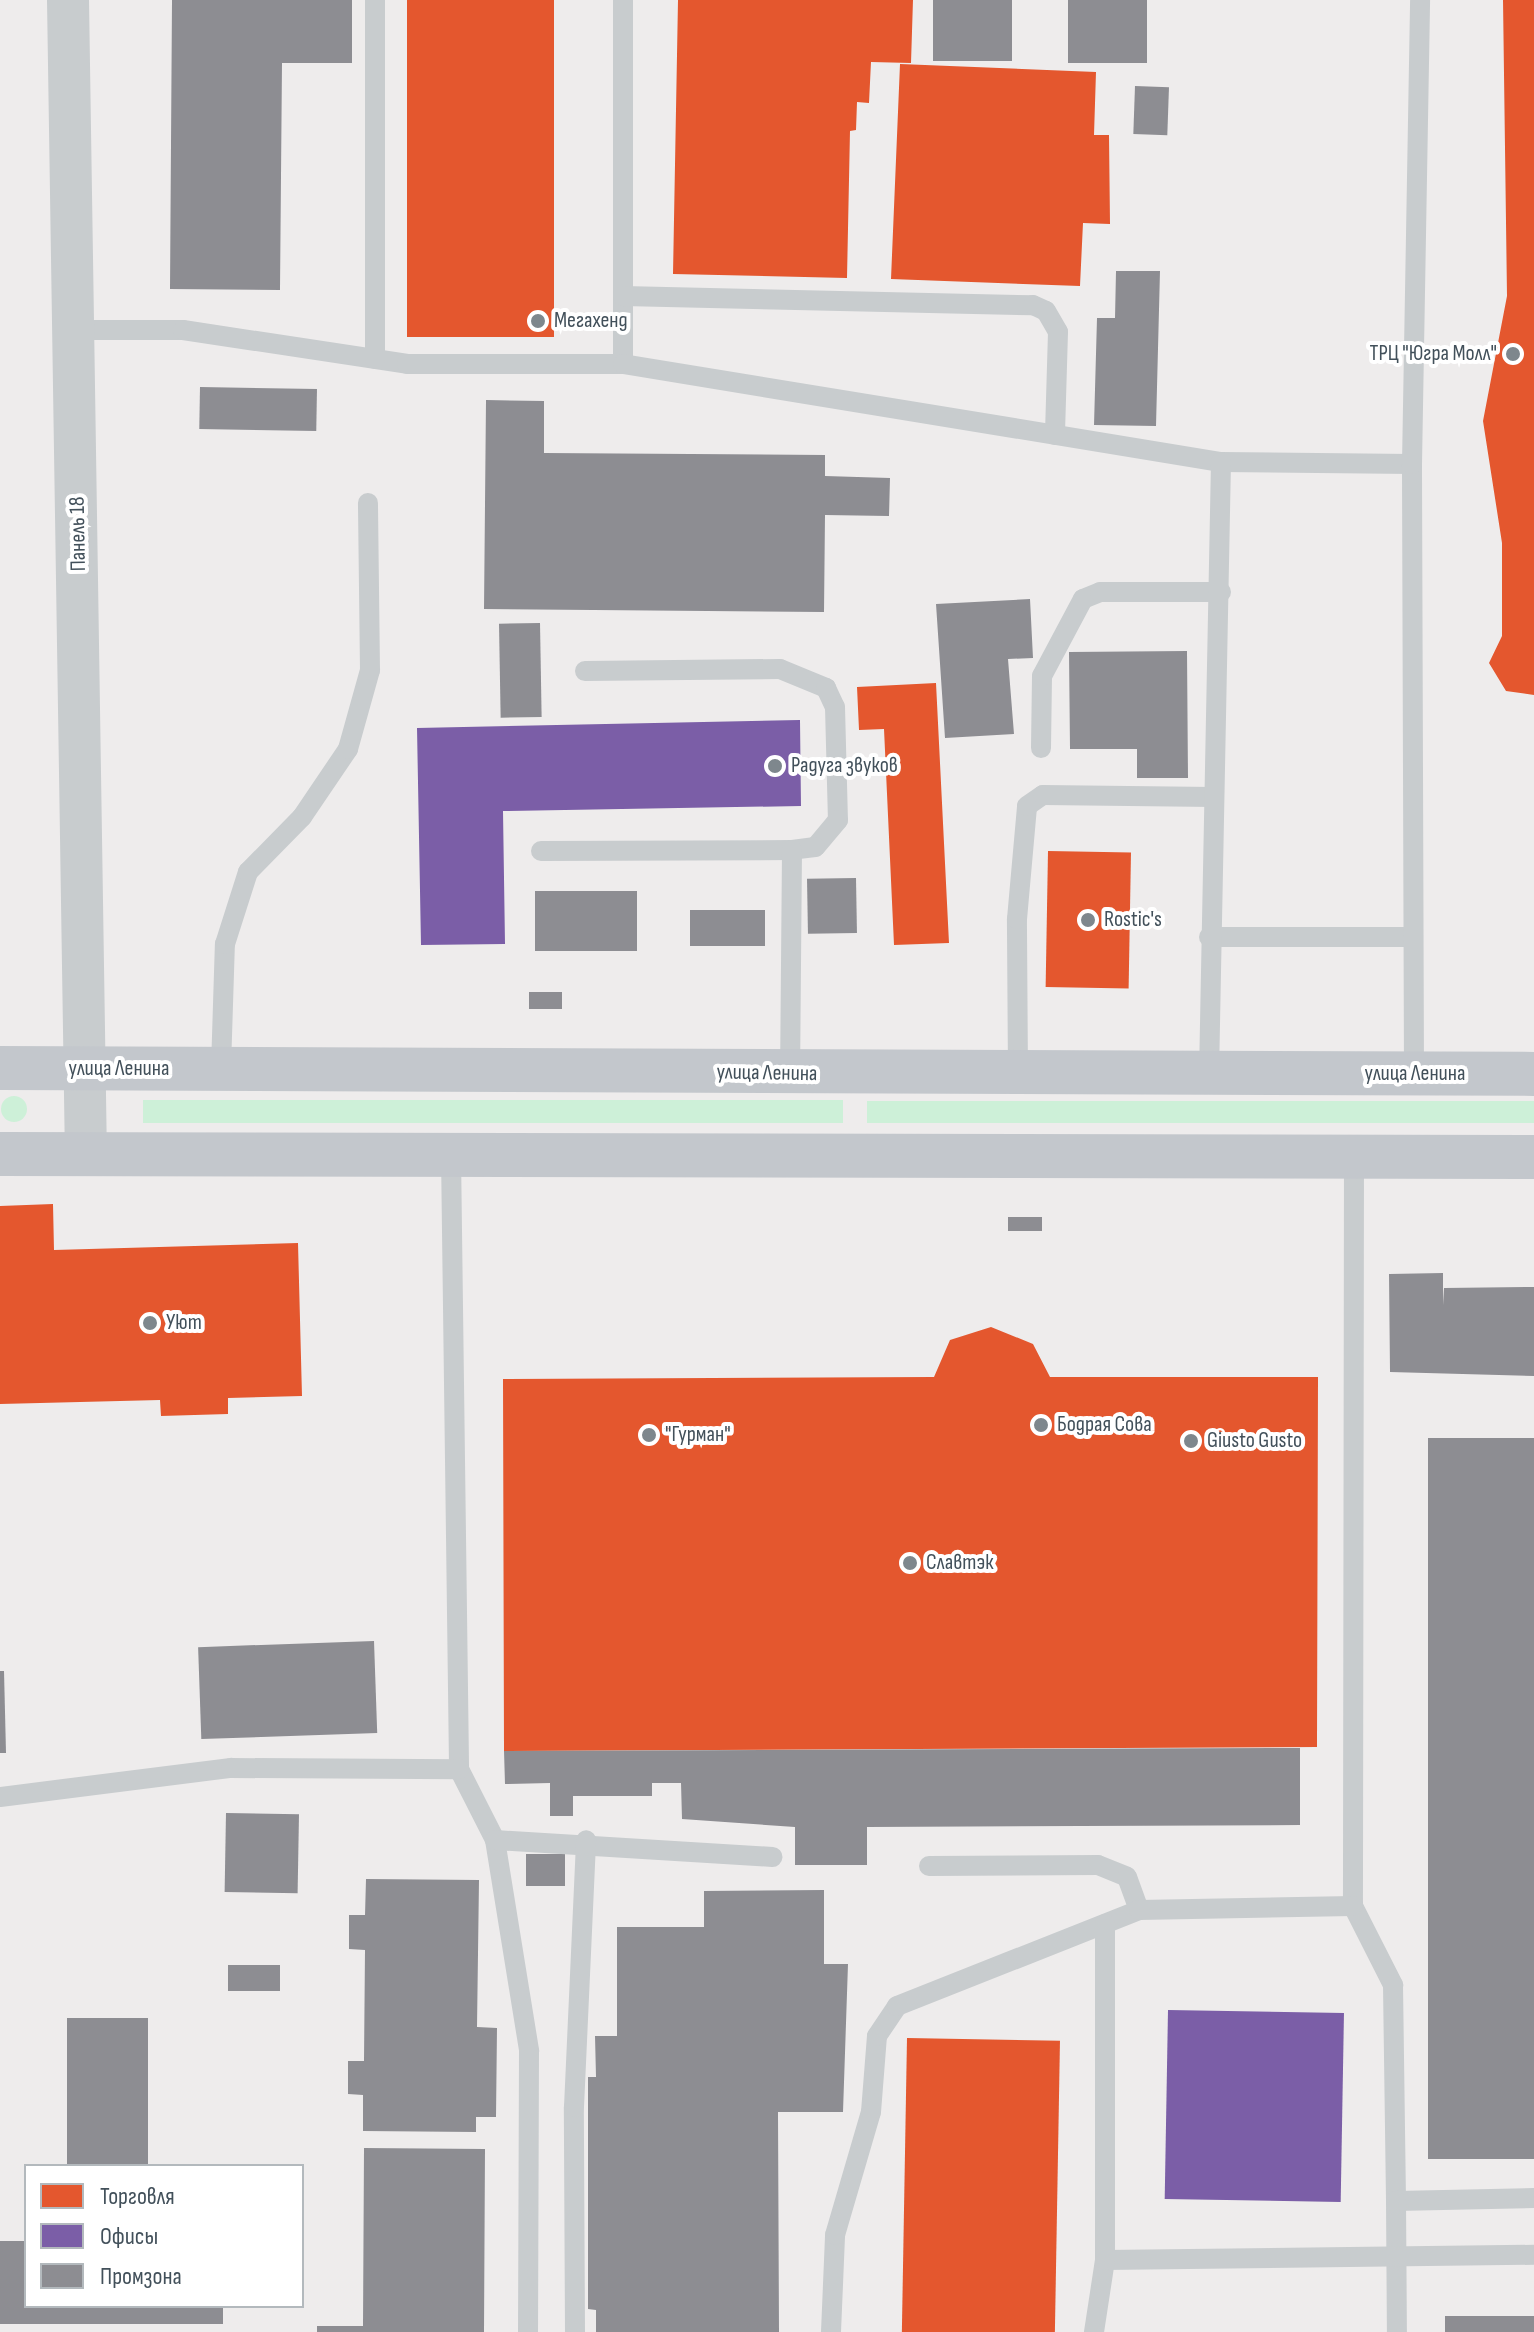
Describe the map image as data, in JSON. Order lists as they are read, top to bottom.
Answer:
{
  "streets": {
    "main road": ["улица Ленина"],
    "street": ["Панель 18"]
  },
  "crossings": [
    ["Панель 18", "улица Ленина"]
  ],
  "places": [
    "Мегахенд",
    "ТРЦ \"Югра Молл\"",
    "Радуга звуков",
    "Rostic's",
    "Уют",
    "Бодрая Сова",
    "\"Гурман\"",
    "Giusto Gusto",
    "Славтэк"
  ],
  "legend": ["Торговля", "Офисы", "Промзона"]
}
